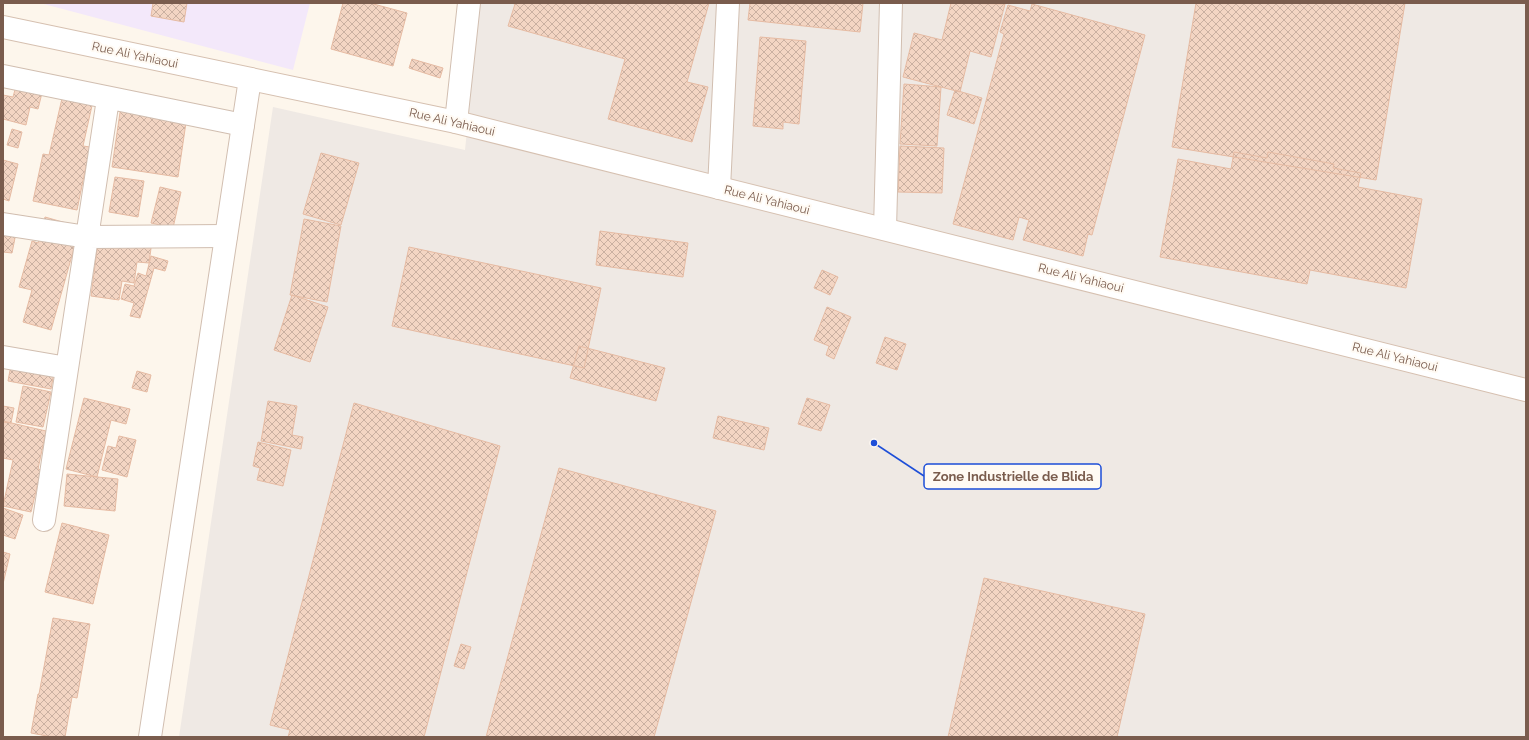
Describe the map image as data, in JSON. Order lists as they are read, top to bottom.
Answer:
{
  "streets": {
    "street": ["Rue Ali Yahiaoui"]
  },
  "places": ["Zone Industrielle de Blida"]
}
